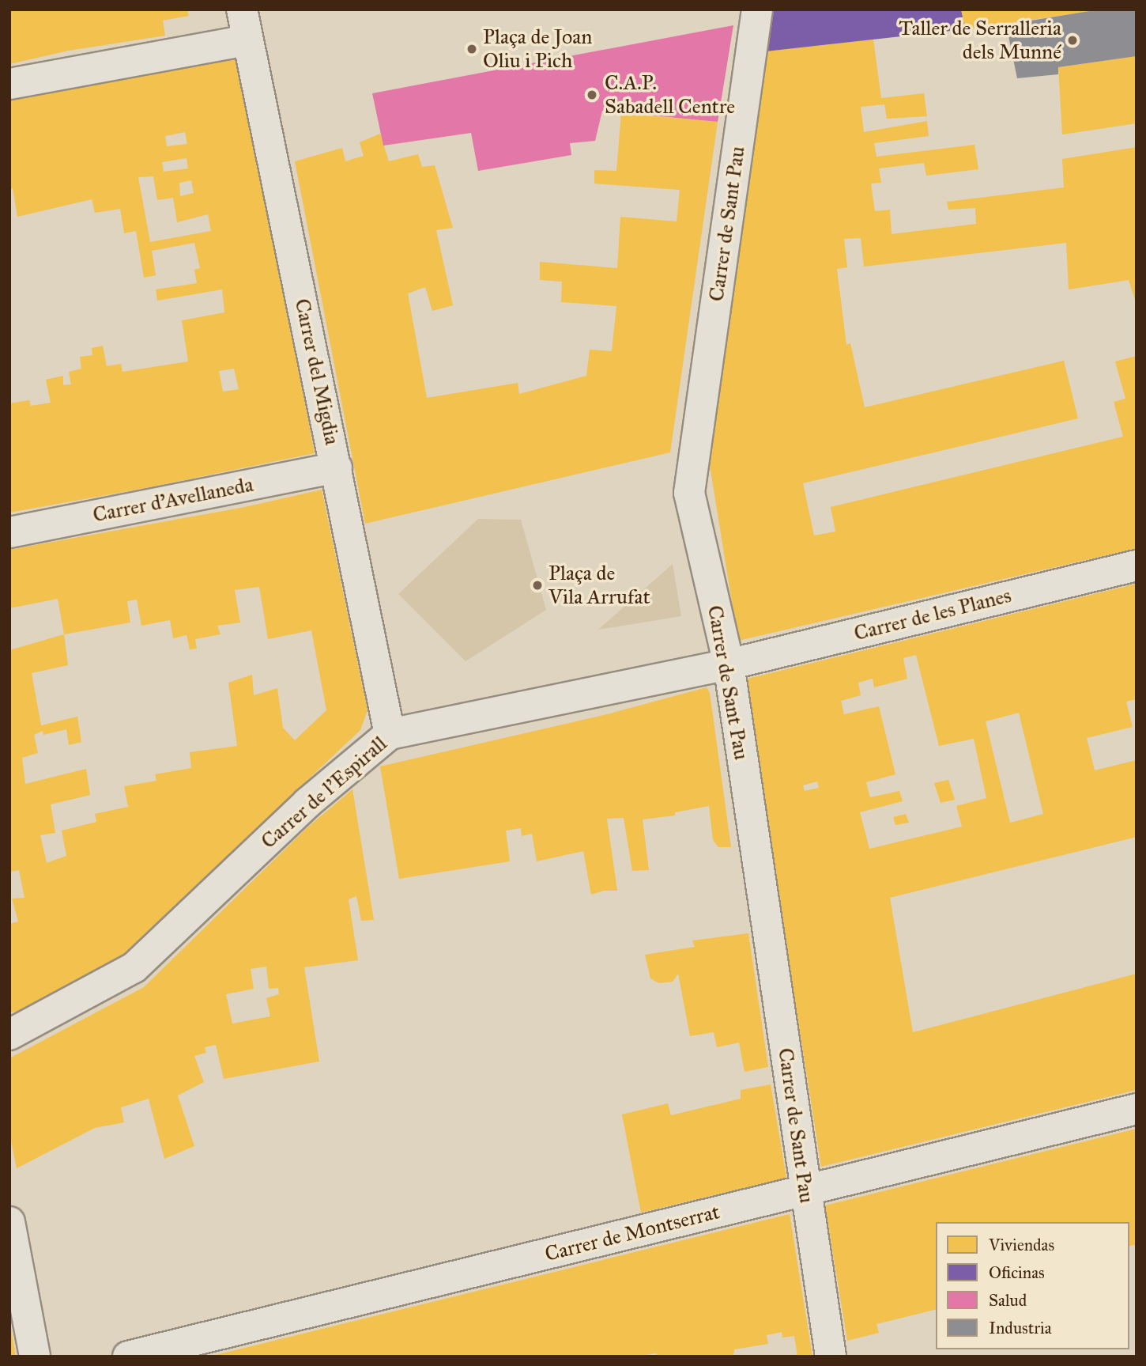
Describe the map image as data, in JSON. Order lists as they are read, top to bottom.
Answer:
{
  "streets": {
    "street": [
      "Carrer de Sant Pau",
      "Carrer del Migdia",
      "Carrer d'Avellaneda",
      "Carrer de les Planes",
      "Carrer de l'Espirall",
      "Carrer de Montserrat"
    ]
  },
  "crossings": [
    ["Carrer de Sant Pau", "Carrer de les Planes"],
    ["Carrer de Sant Pau", "Carrer de l'Espirall"],
    ["Carrer de Sant Pau", "Carrer de Montserrat"],
    ["Carrer del Migdia", "Carrer d'Avellaneda"],
    ["Carrer del Migdia", "Carrer de l'Espirall"],
    ["Carrer de les Planes", "Carrer de l'Espirall"]
  ],
  "places": [
    "Taller de Serralleria dels Munné",
    "Plaça de Joan Oliu i Pich",
    "C.A.P. Sabadell Centre",
    "Plaça de Vila Arrufat"
  ],
  "legend": [
    "Viviendas",
    "Oficinas",
    "Salud",
    "Industria"
  ]
}
